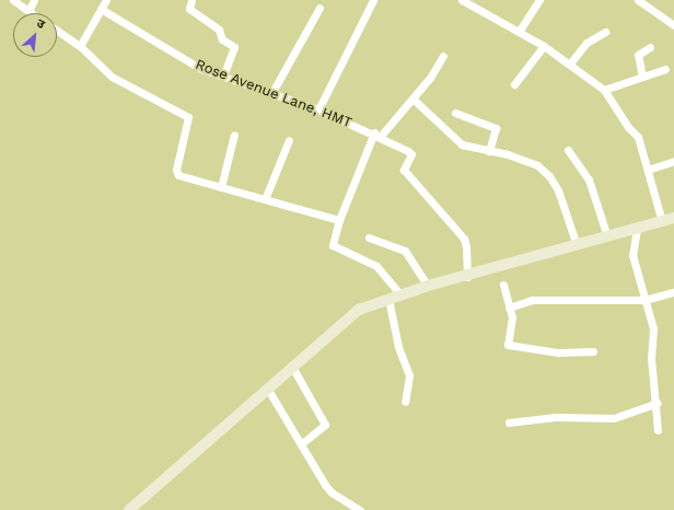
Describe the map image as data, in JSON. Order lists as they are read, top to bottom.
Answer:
{
  "streets": {
    "street": ["Rose Avenue Lane, HMT"]
  },
  "north": "top right"
}
